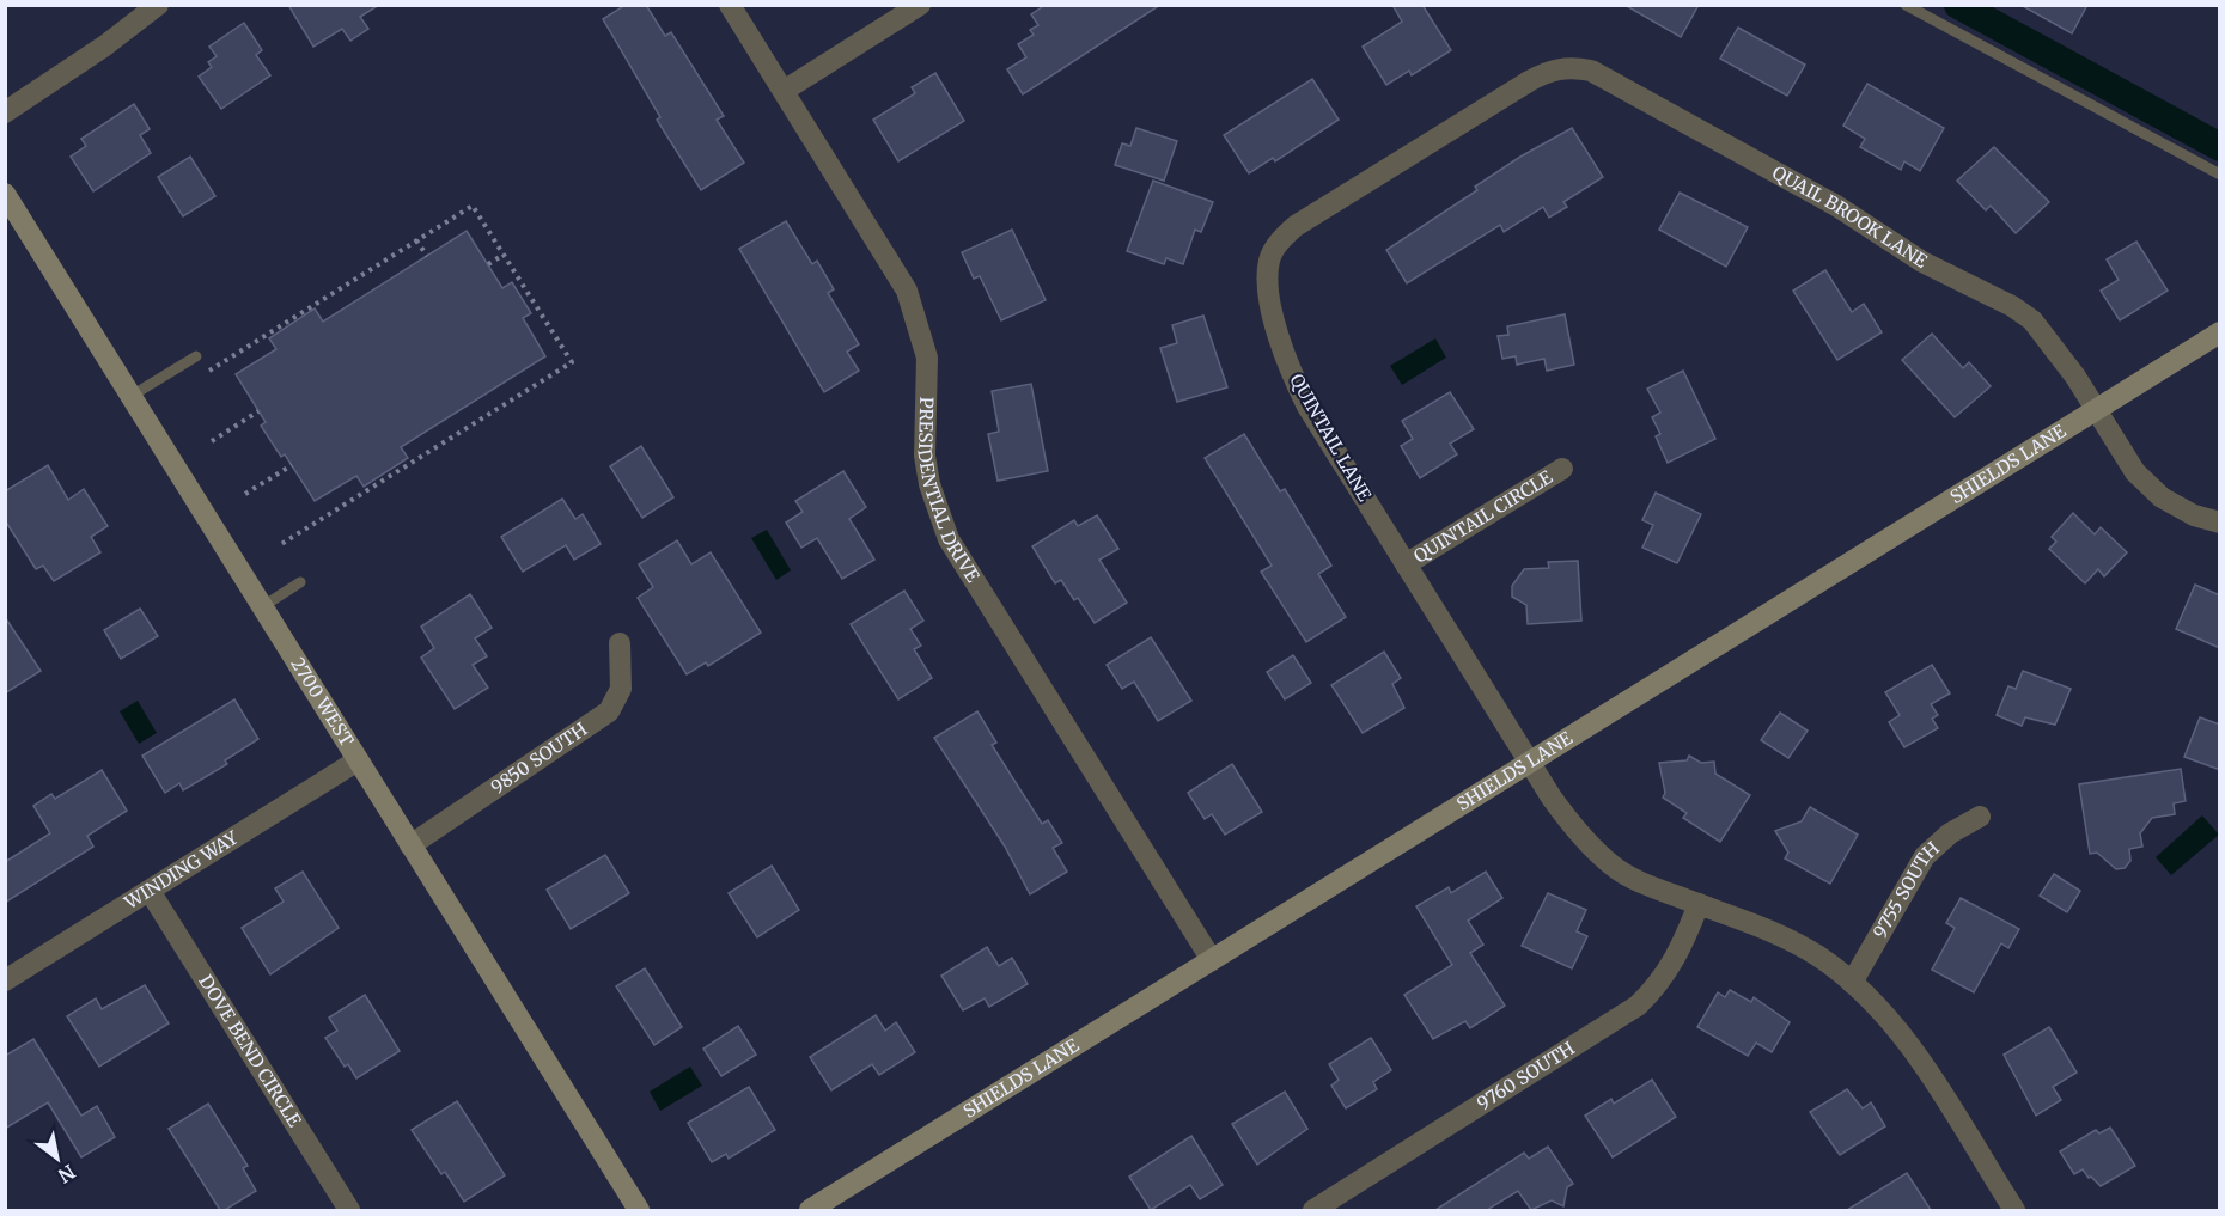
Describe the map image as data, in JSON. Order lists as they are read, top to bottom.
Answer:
{
  "streets": {
    "main road": ["SHIELDS LANE", "2700 WEST"],
    "street": [
      "QUAIL BROOK LANE",
      "QUINTAIL LANE",
      "PRESIDENTIAL DRIVE",
      "QUINTAIL CIRCLE",
      "9850 SOUTH",
      "WINDING WAY",
      "9755 SOUTH",
      "DOVE BEND CIRCLE",
      "9760 SOUTH"
    ]
  },
  "crossings": [
    ["QUAIL BROOK LANE", "QUINTAIL LANE"],
    ["QUAIL BROOK LANE", "SHIELDS LANE"],
    ["QUINTAIL LANE", "SHIELDS LANE"],
    ["QUINTAIL LANE", "QUINTAIL CIRCLE"],
    ["QUINTAIL LANE", "9755 SOUTH"],
    ["QUINTAIL LANE", "9760 SOUTH"],
    ["SHIELDS LANE", "PRESIDENTIAL DRIVE"],
    ["2700 WEST", "9850 SOUTH"],
    ["2700 WEST", "WINDING WAY"],
    ["WINDING WAY", "DOVE BEND CIRCLE"]
  ],
  "north": "bottom right"
}
